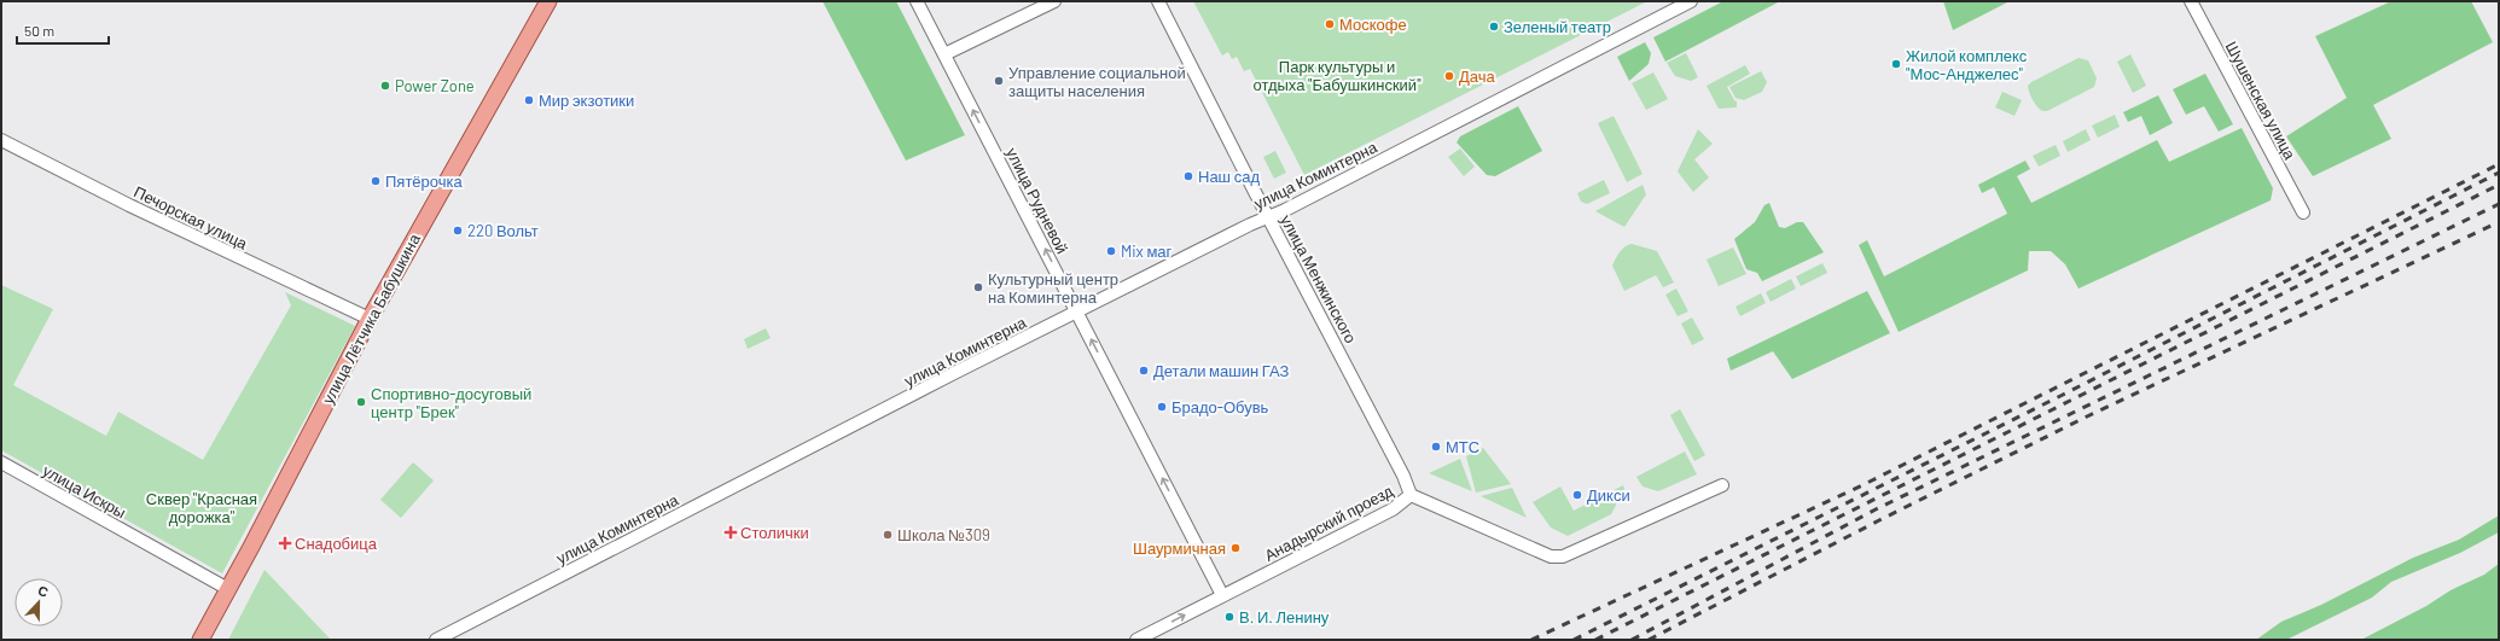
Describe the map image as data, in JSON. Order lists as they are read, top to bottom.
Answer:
{
  "streets": {
    "main road": ["улица Лётчика Бабушкина"],
    "street": [
      "Шушенская улица",
      "улица Коминтерна",
      "улица Рудневой",
      "Печорская улица",
      "улица Менжинского",
      "улица Искры",
      "Анадырский проезд"
    ]
  },
  "crossings": [
    ["улица Коминтерна", "улица Рудневой"],
    ["улица Коминтерна", "улица Менжинского"],
    ["улица Рудневой", "Анадырский проезд"],
    ["Печорская улица", "улица Лётчика Бабушкина"],
    ["улица Менжинского", "Анадырский проезд"],
    ["улица Лётчика Бабушкина", "улица Искры"]
  ],
  "one_way": ["улица Рудневой"],
  "parks": ["Парк культуры и отдыха \"Бабушкинский\"", "Сквер \"Красная дорожка\""],
  "places": {
    "other": [
      "Москофе",
      "Зеленый театр",
      "Жилой комплекс \"Мос-Анджелес\"",
      "Дача",
      "Управление социальной защиты населения",
      "Power Zone",
      "Мир экзотики",
      "Наш сад",
      "Пятёрочка",
      "220 Вольт",
      "Mix маг",
      "Культурный центр на Коминтерна",
      "Детали машин ГАЗ",
      "Спортивно-досуговый центр \"Брек\"",
      "Брадо-Обувь",
      "МТС",
      "Дикси",
      "Школа №309",
      "Шаурмичная",
      "В. И. Ленину"
    ],
    "health": ["Столички", "Снадобица"]
  },
  "scale_bar": "50 m",
  "north": "top"
}
